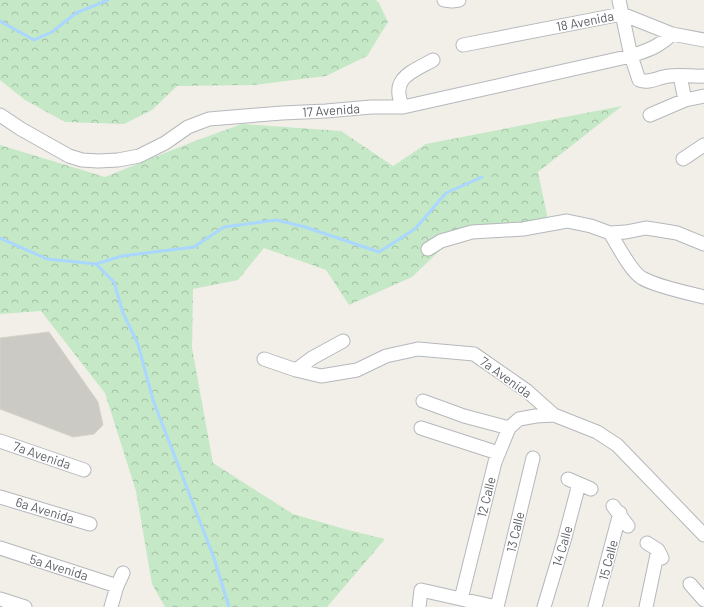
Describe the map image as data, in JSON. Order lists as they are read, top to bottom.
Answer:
{
  "streets": {
    "street": [
      "18 Avenida",
      "17 Avenida",
      "7a Avenida",
      "12 Calle",
      "6a Avenida",
      "13 Calle",
      "14 Calle",
      "15 Calle",
      "5a Avenida"
    ]
  },
  "crossings": [
    ["18 Avenida", "17 Avenida"]
  ]
}
